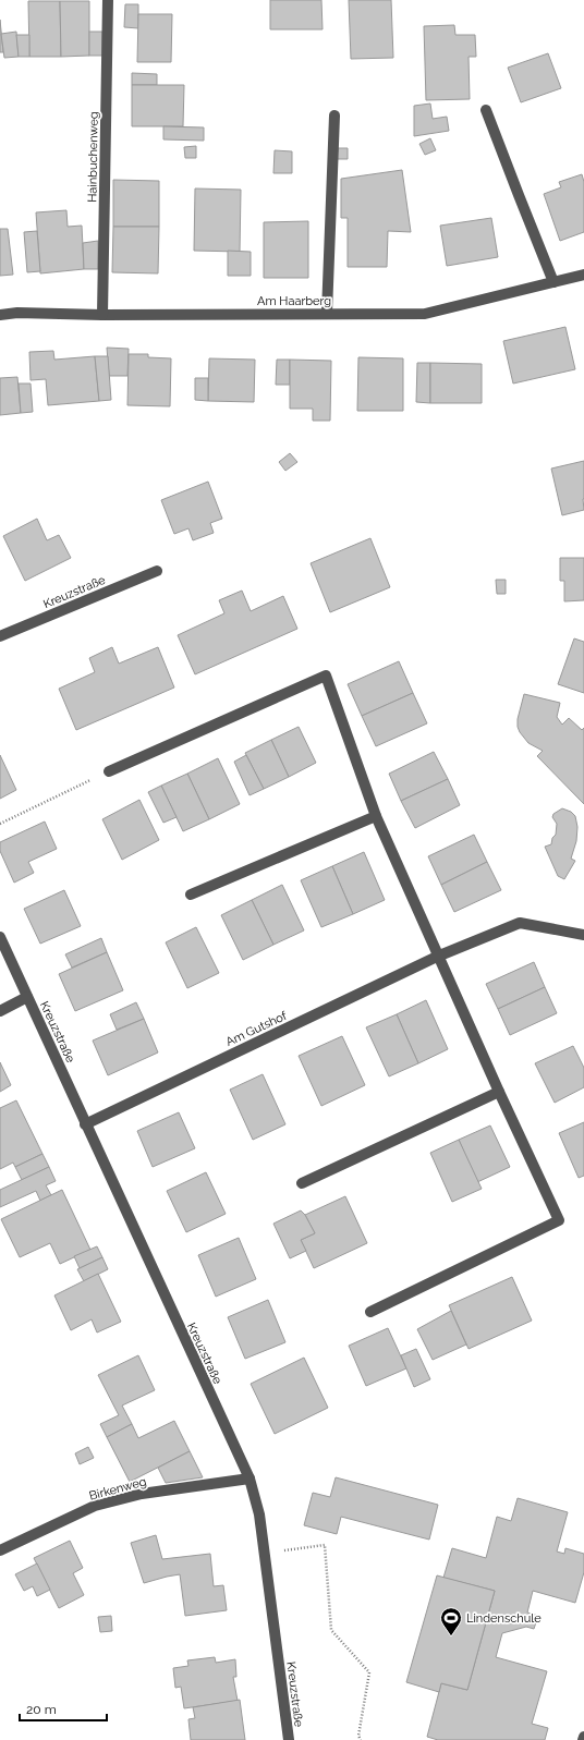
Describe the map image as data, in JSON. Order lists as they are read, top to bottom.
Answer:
{
  "streets": {
    "street": [
      "Hainbuchenweg",
      "Am Haarberg",
      "Kreuzstraße",
      "Am Gutshof",
      "Birkenweg"
    ]
  },
  "crossings": [
    ["Hainbuchenweg", "Am Haarberg"],
    ["Kreuzstraße", "Am Gutshof"],
    ["Kreuzstraße", "Birkenweg"]
  ],
  "places": {
    "sports": ["Lindenschule"]
  },
  "scale_bar": "20 m"
}
